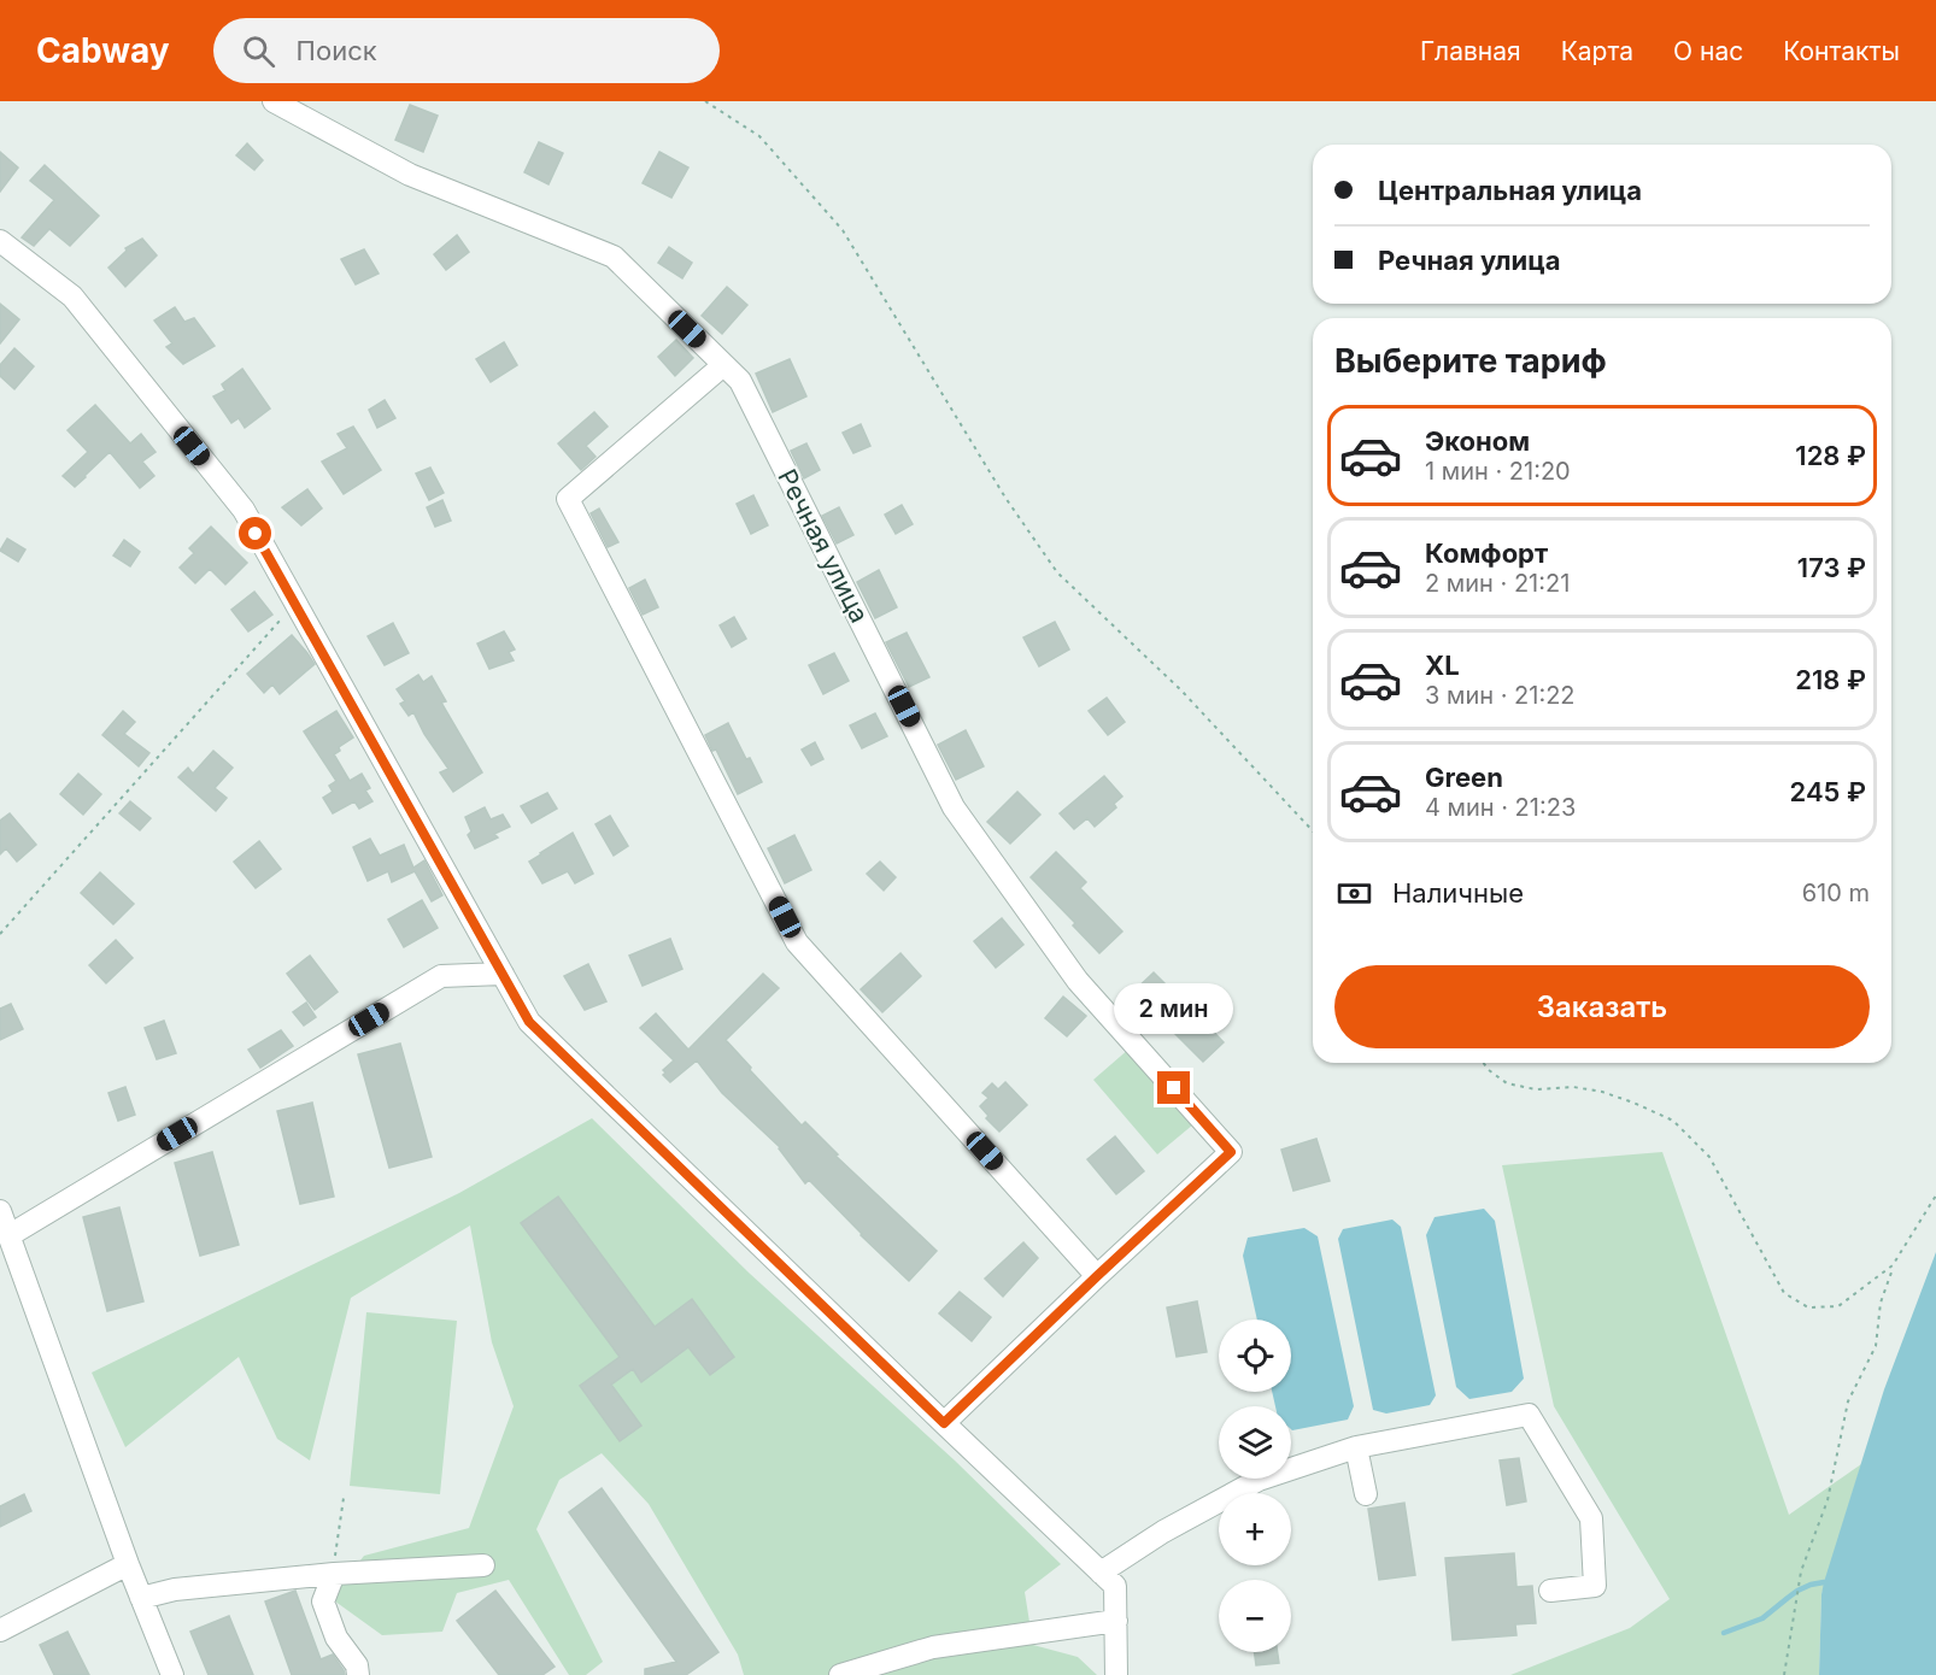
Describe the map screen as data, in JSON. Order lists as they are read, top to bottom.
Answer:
{
  "streets": {
    "street": ["Речная улица"]
  },
  "page": {
    "header": "Cabway",
    "search": "Поиск",
    "nav": [
      "Главная",
      "Карта",
      "О нас",
      "Контакты"
    ],
    "banner": ["Центральная улица", "Речная улица"],
    "heading": "Выберите тариф",
    "list": [
      {
        "name": "Эконом",
        "note": "1 мин · 21:20",
        "value": "128 ₽"
      },
      {
        "name": "Комфорт",
        "note": "2 мин · 21:21",
        "value": "173 ₽"
      },
      {
        "name": "XL",
        "note": "3 мин · 21:22",
        "value": "218 ₽"
      },
      {
        "name": "Green",
        "note": "4 мин · 21:23",
        "value": "245 ₽"
      }
    ],
    "pay": ["Наличные", "610 m"],
    "buttons": "Заказать",
    "bubble": "2 мин",
    "map_buttons": ["+", "−"]
  }
}
